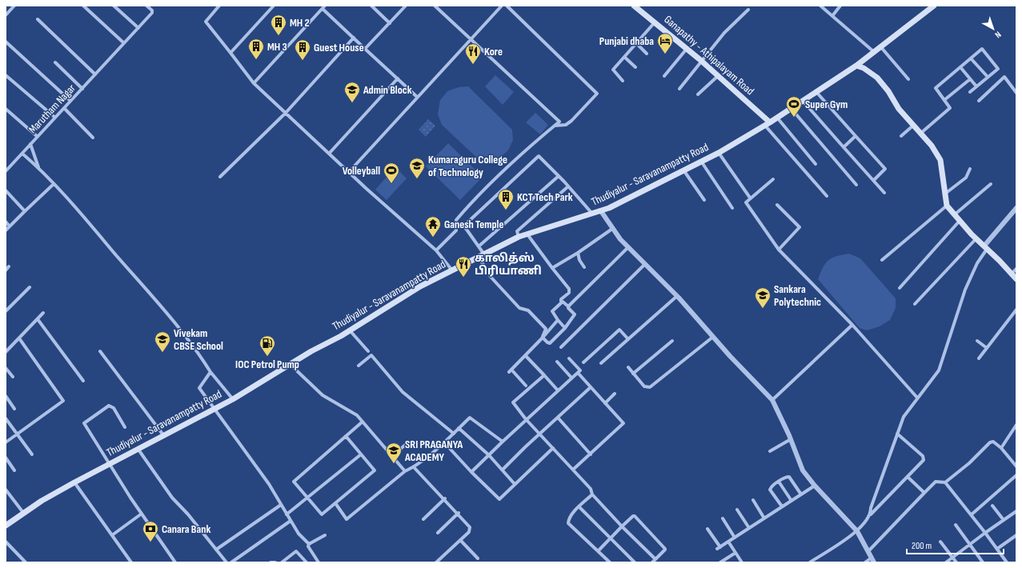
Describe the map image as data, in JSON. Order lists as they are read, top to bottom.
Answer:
{
  "streets": {
    "main road": ["Ganapathy - Athipalayam Road", "Thudiyalur - Saravanampatty Road"],
    "street": ["Marutham Nagar"]
  },
  "crossings": [
    ["Ganapathy - Athipalayam Road", "Thudiyalur - Saravanampatty Road"]
  ],
  "places": {
    "building": [
      "MH 2",
      "MH 3",
      "Guest House",
      "KCT Tech Park"
    ],
    "hotel": ["Punjabi dhaba"],
    "restaurant": ["Kore", "காலித்ஸ் பிரியாணி"],
    "school or university": [
      "Admin Block",
      "Kumaraguru College of Technology",
      "Sankara Polytechnic",
      "Vivekam CBSE School",
      "SRI PRAGANYA ACADEMY"
    ],
    "sports": ["Super Gym", "Volleyball"],
    "temple": ["Ganesh Temple"],
    "fuel station": ["IOC Petrol Pump"],
    "bank": ["Canara Bank"]
  },
  "scale_bar": "200 m",
  "north": "bottom right"
}
